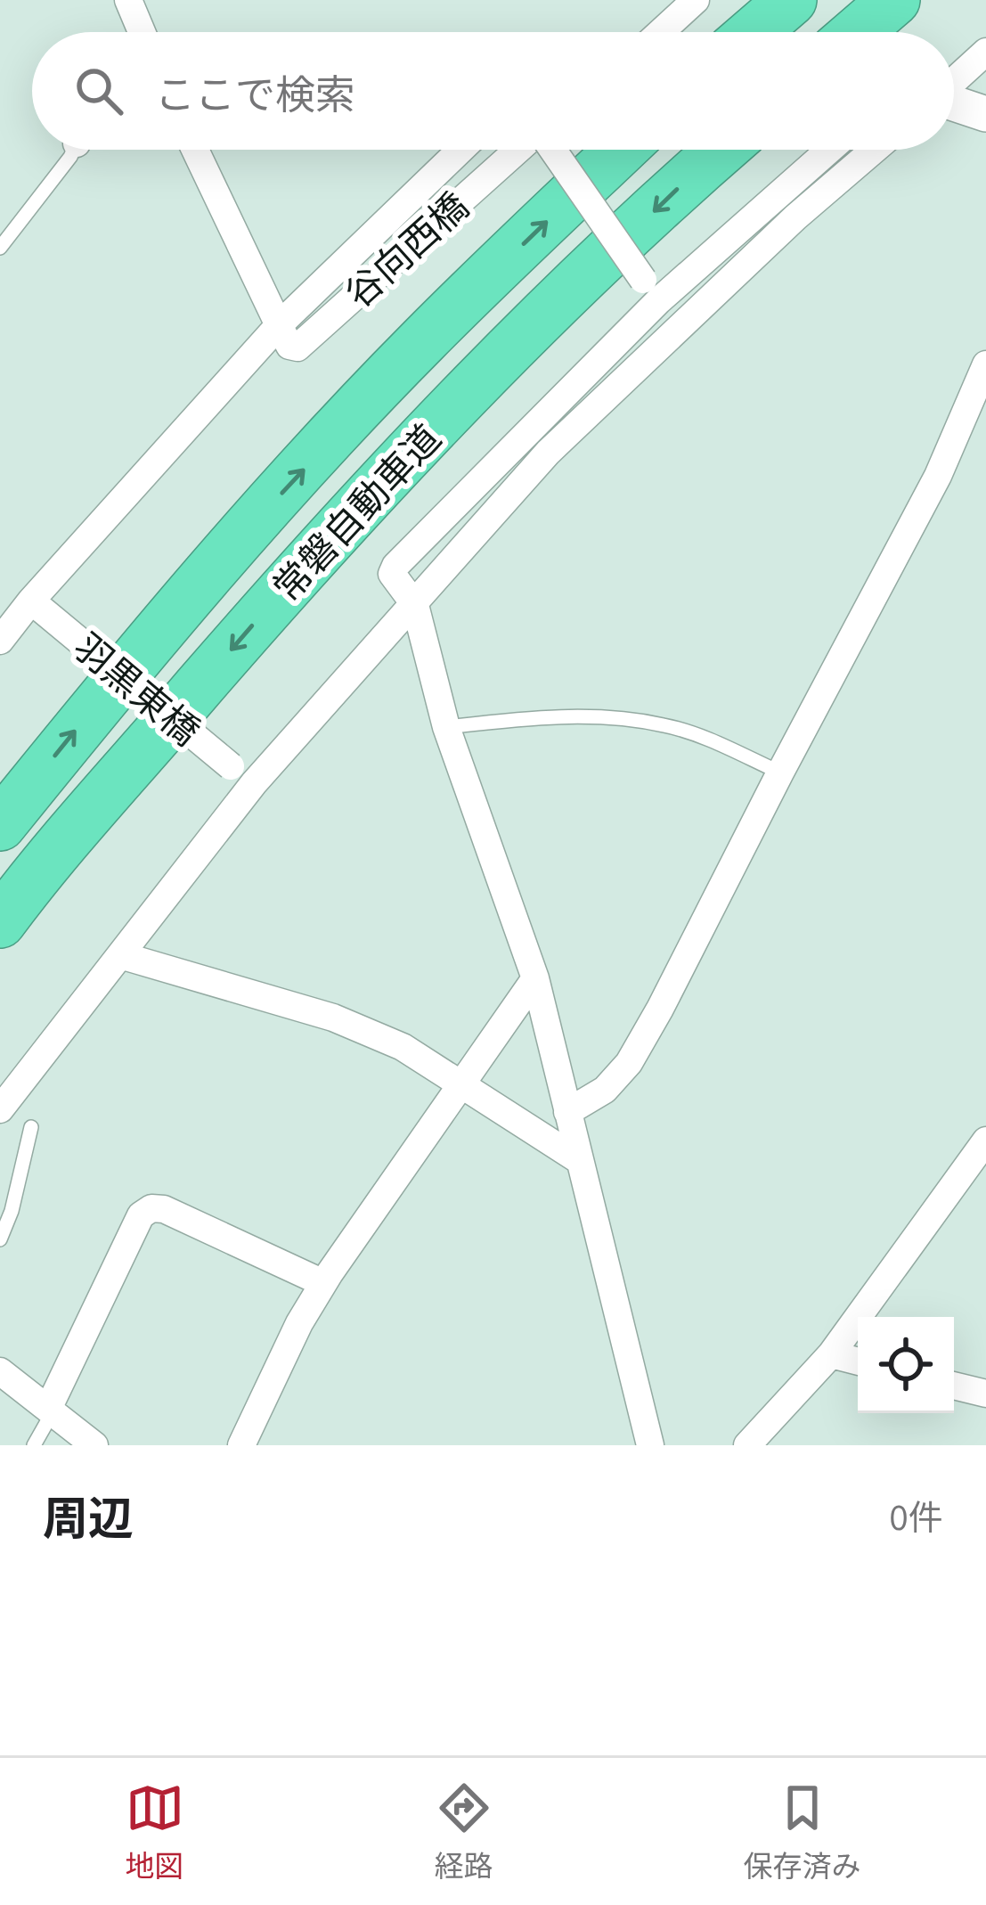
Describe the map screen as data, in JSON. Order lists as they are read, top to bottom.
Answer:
{
  "streets": {
    "highway": ["常磐自動車道"],
    "street": ["谷向西橋", "羽黒東橋"]
  },
  "page": {
    "search": "ここで検索",
    "heading": ["周辺", "0件"],
    "nav": ["地図", "経路", "保存済み"]
  }
}
